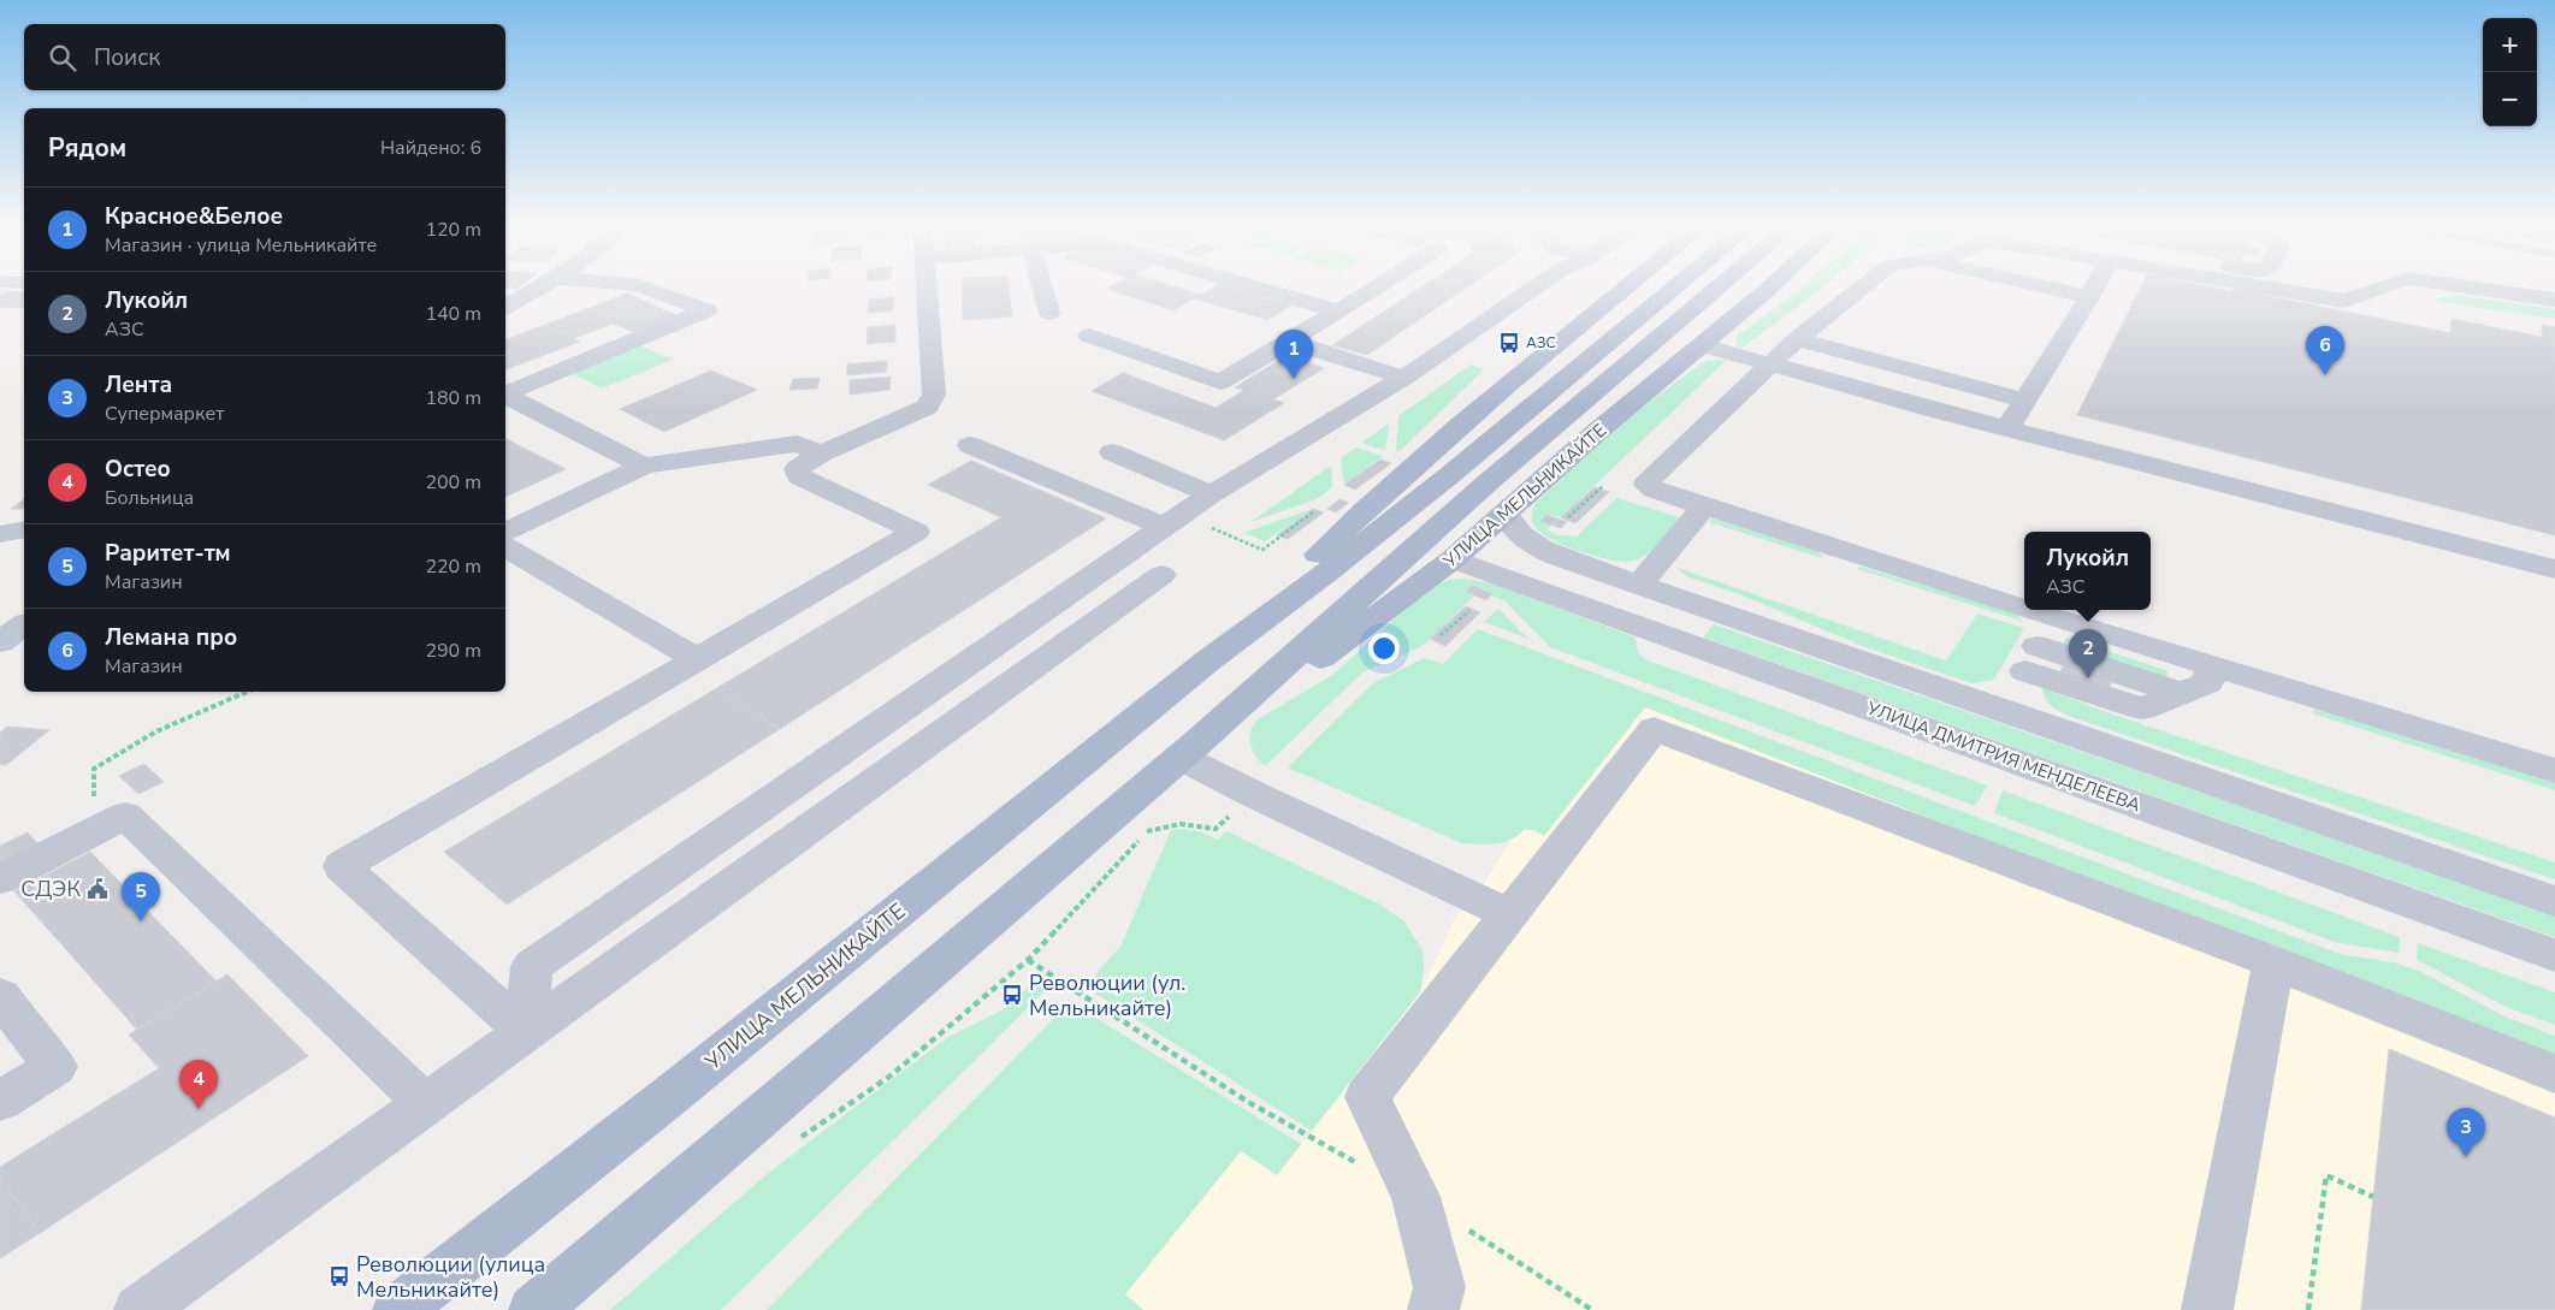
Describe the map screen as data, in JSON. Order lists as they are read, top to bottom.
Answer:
{
  "streets": {
    "main road": ["УЛИЦА МЕЛЬНИКАЙТЕ"],
    "street": ["УЛИЦА ДМИТРИЯ МЕНДЕЛЕЕВА"]
  },
  "crossings": [
    ["УЛИЦА МЕЛЬНИКАЙТЕ", "УЛИЦА ДМИТРИЯ МЕНДЕЛЕЕВА"]
  ],
  "places": {
    "bus stop": ["АЗС", "Революции (ул. Мельникайте)", "Революции (улица Мельникайте)"],
    "public building": ["СДЭК"]
  },
  "page": {
    "map_buttons": ["+", "−"],
    "search": "Поиск",
    "heading": ["Рядом", "Найдено: 6"],
    "list": [
      {
        "mark": "1",
        "name": "Красное&Белое",
        "note": "Магазин · улица Мельникайте",
        "value": "120 m"
      },
      {
        "mark": "2",
        "name": "Лукойл",
        "note": "АЗС",
        "value": "140 m"
      },
      {
        "mark": "3",
        "name": "Лента",
        "note": "Супермаркет",
        "value": "180 m"
      },
      {
        "mark": "4",
        "name": "Остео",
        "note": "Больница",
        "value": "200 m"
      },
      {
        "mark": "5",
        "name": "Раритет-тм",
        "note": "Магазин",
        "value": "220 m"
      },
      {
        "mark": "6",
        "name": "Лемана про",
        "note": "Магазин",
        "value": "290 m"
      }
    ],
    "pins": [
      "6",
      "1",
      "2",
      "5",
      "4",
      "3"
    ],
    "popup": ["Лукойл", "АЗС"]
  }
}
